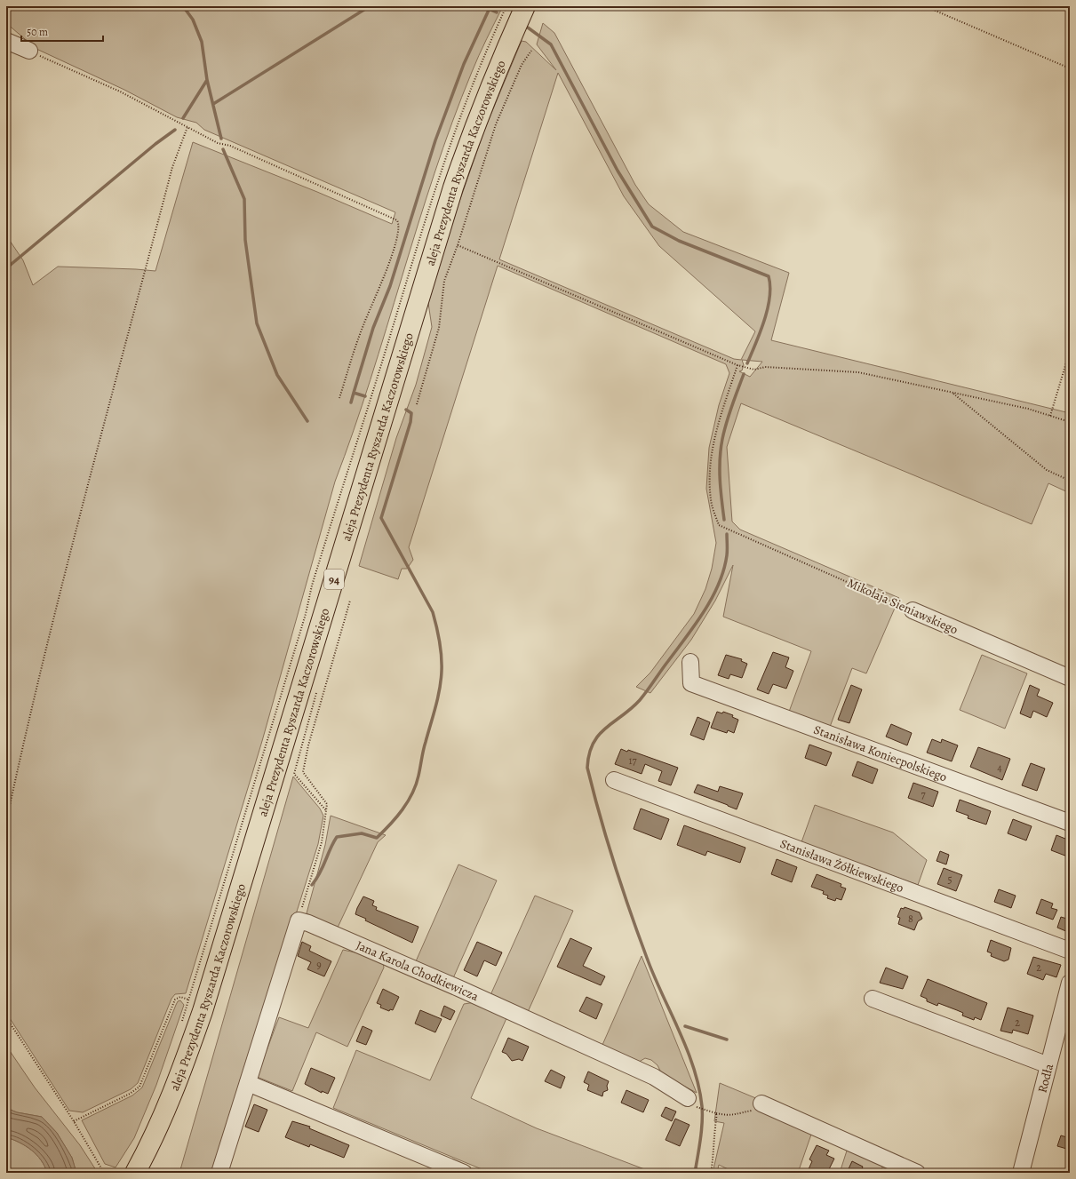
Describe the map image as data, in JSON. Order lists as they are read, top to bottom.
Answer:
{
  "streets": {
    "main road": ["aleja Prezydenta Ryszarda Kaczorowskiego", "94"],
    "street": [
      "Mikołaja Sieniawskiego",
      "Stanisława Koniecpolskiego",
      "Stanisława Żółkiewskiego",
      "Jana Karola Chodkiewicza",
      "Rodła"
    ]
  },
  "house_numbers": [
    "17",
    "4",
    "7",
    "5",
    "8",
    "9",
    "2",
    "2"
  ],
  "scale_bar": "50 m"
}
